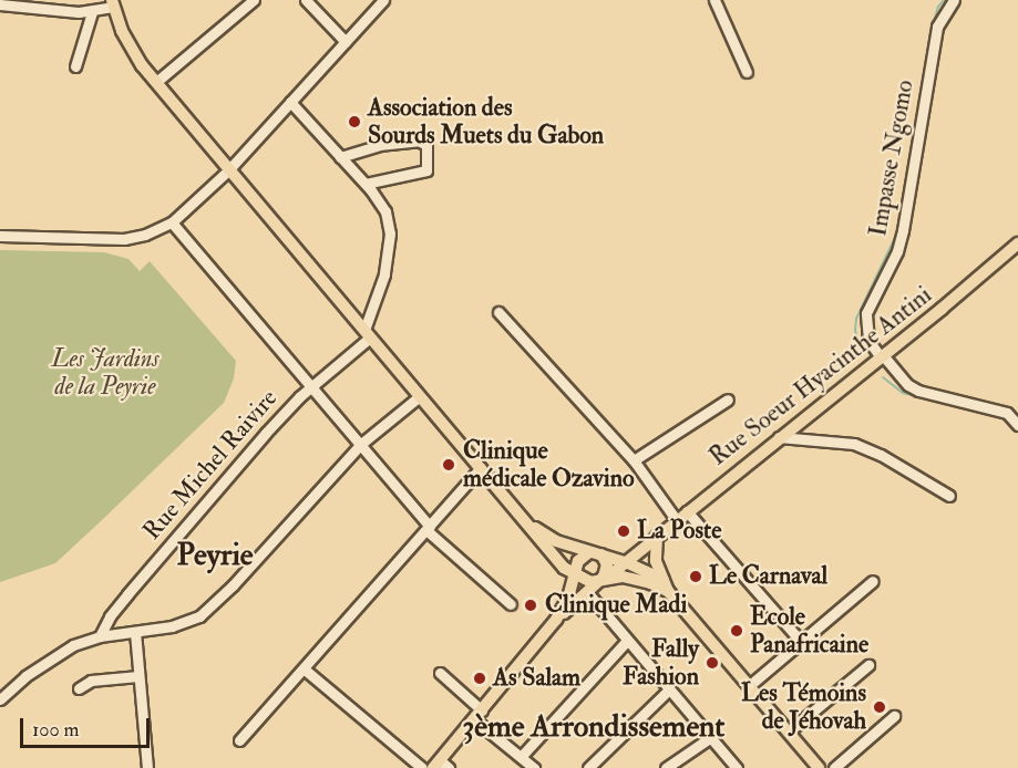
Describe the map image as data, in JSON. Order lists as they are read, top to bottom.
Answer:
{
  "streets": {
    "main road": ["Rue Soeur Hyacinthe Antini"],
    "street": ["Impasse Ngomo", "Rue Michel Raivire"]
  },
  "crossings": [
    ["Impasse Ngomo", "Rue Soeur Hyacinthe Antini"]
  ],
  "districts": ["Peyrie", "3ème Arrondissement"],
  "parks": ["Les Jardins de la Peyrie"],
  "places": [
    "Association des Sourds Muets du Gabon",
    "Clinique médicale Ozavino",
    "La Poste",
    "Le Carnaval",
    "Clinique Madi",
    "Ecole Panafricaine",
    "Fally Fashion",
    "As Salam",
    "Les Témoins de Jéhovah"
  ],
  "scale_bar": "100 m"
}
